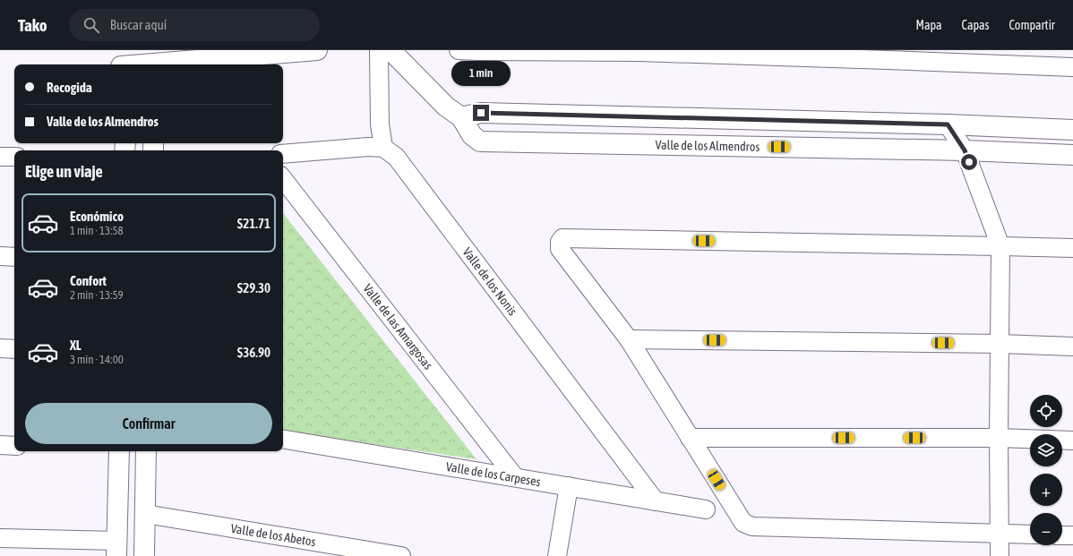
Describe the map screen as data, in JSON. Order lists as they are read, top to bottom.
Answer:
{
  "streets": {
    "street": [
      "Valle de los Almendros",
      "Valle de los Nonis",
      "Valle de las Amargosas",
      "Valle de los Carpeses",
      "Valle de los Abetos"
    ]
  },
  "crossings": [
    ["Valle de los Nonis", "Valle de los Carpeses"],
    ["Valle de las Amargosas", "Valle de los Carpeses"]
  ],
  "page": {
    "header": "Tako",
    "search": "Buscar aquí",
    "nav": ["Mapa", "Capas", "Compartir"],
    "bubble": "1 min",
    "banner": ["Recogida", "Valle de los Almendros"],
    "heading": "Elige un viaje",
    "list": [
      {
        "name": "Económico",
        "note": "1 min · 13:58",
        "value": "$21.71"
      },
      {
        "name": "Confort",
        "note": "2 min · 13:59",
        "value": "$29.30"
      },
      {
        "name": "XL",
        "note": "3 min · 14:00",
        "value": "$36.90"
      }
    ],
    "map_buttons": ["+", "−"],
    "buttons": "Confirmar"
  }
}
